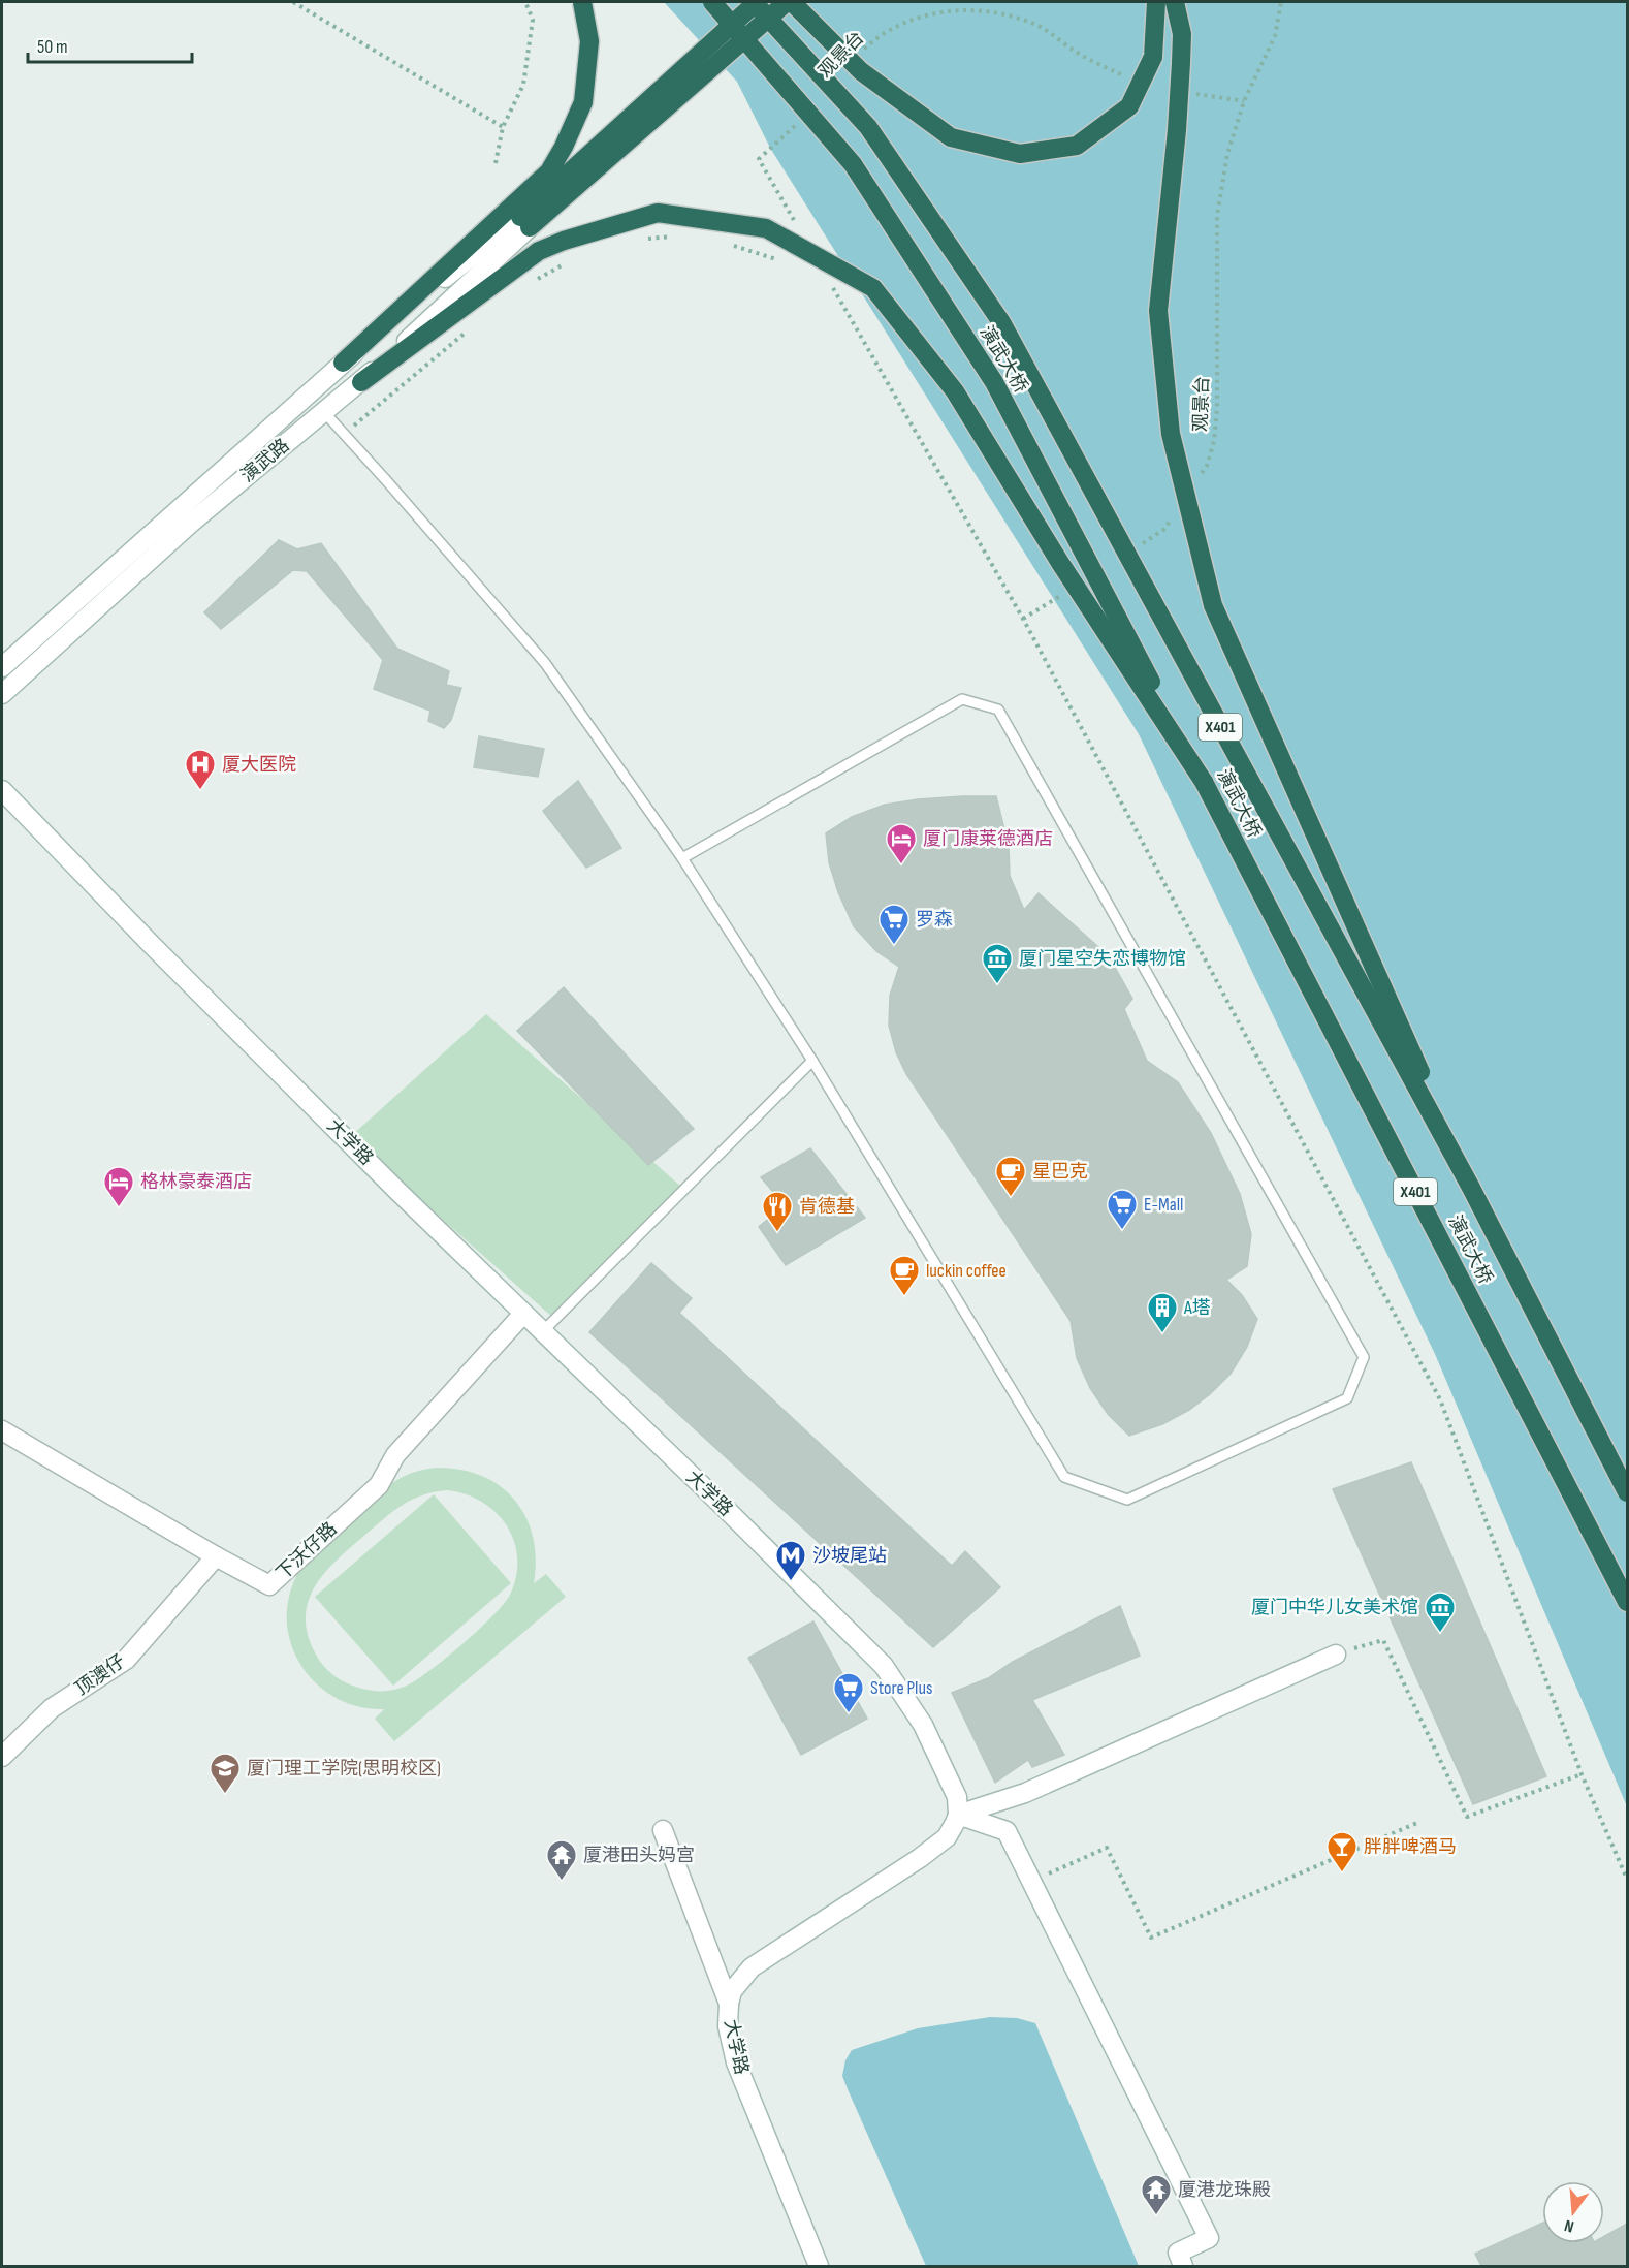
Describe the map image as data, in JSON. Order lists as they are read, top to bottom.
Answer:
{
  "streets": {
    "highway": ["演武大桥", "X401"],
    "street": [
      "演武路",
      "大学路",
      "下沃仔路",
      "顶澳仔"
    ],
    "path": ["观景台"]
  },
  "crossings": [
    ["大学路", "下沃仔路"],
    ["下沃仔路", "顶澳仔"]
  ],
  "places": {
    "hospital": ["厦大医院"],
    "hotel": ["厦门康莱德酒店", "格林豪泰酒店"],
    "supermarket": ["罗森", "E-Mall", "Store Plus"],
    "museum": ["厦门星空失恋博物馆", "厦门中华儿女美术馆"],
    "cafe": ["星巴克", "luckin coffee"],
    "restaurant": ["肯德基"],
    "building": ["A塔"],
    "metro station": ["沙坡尾站"],
    "school or university": ["厦门理工学院(思明校区)"],
    "bar": ["胖胖啤酒马"],
    "temple": ["厦港田头妈宫", "厦港龙珠殿"]
  },
  "scale_bar": "50 m",
  "north": "bottom"
}
